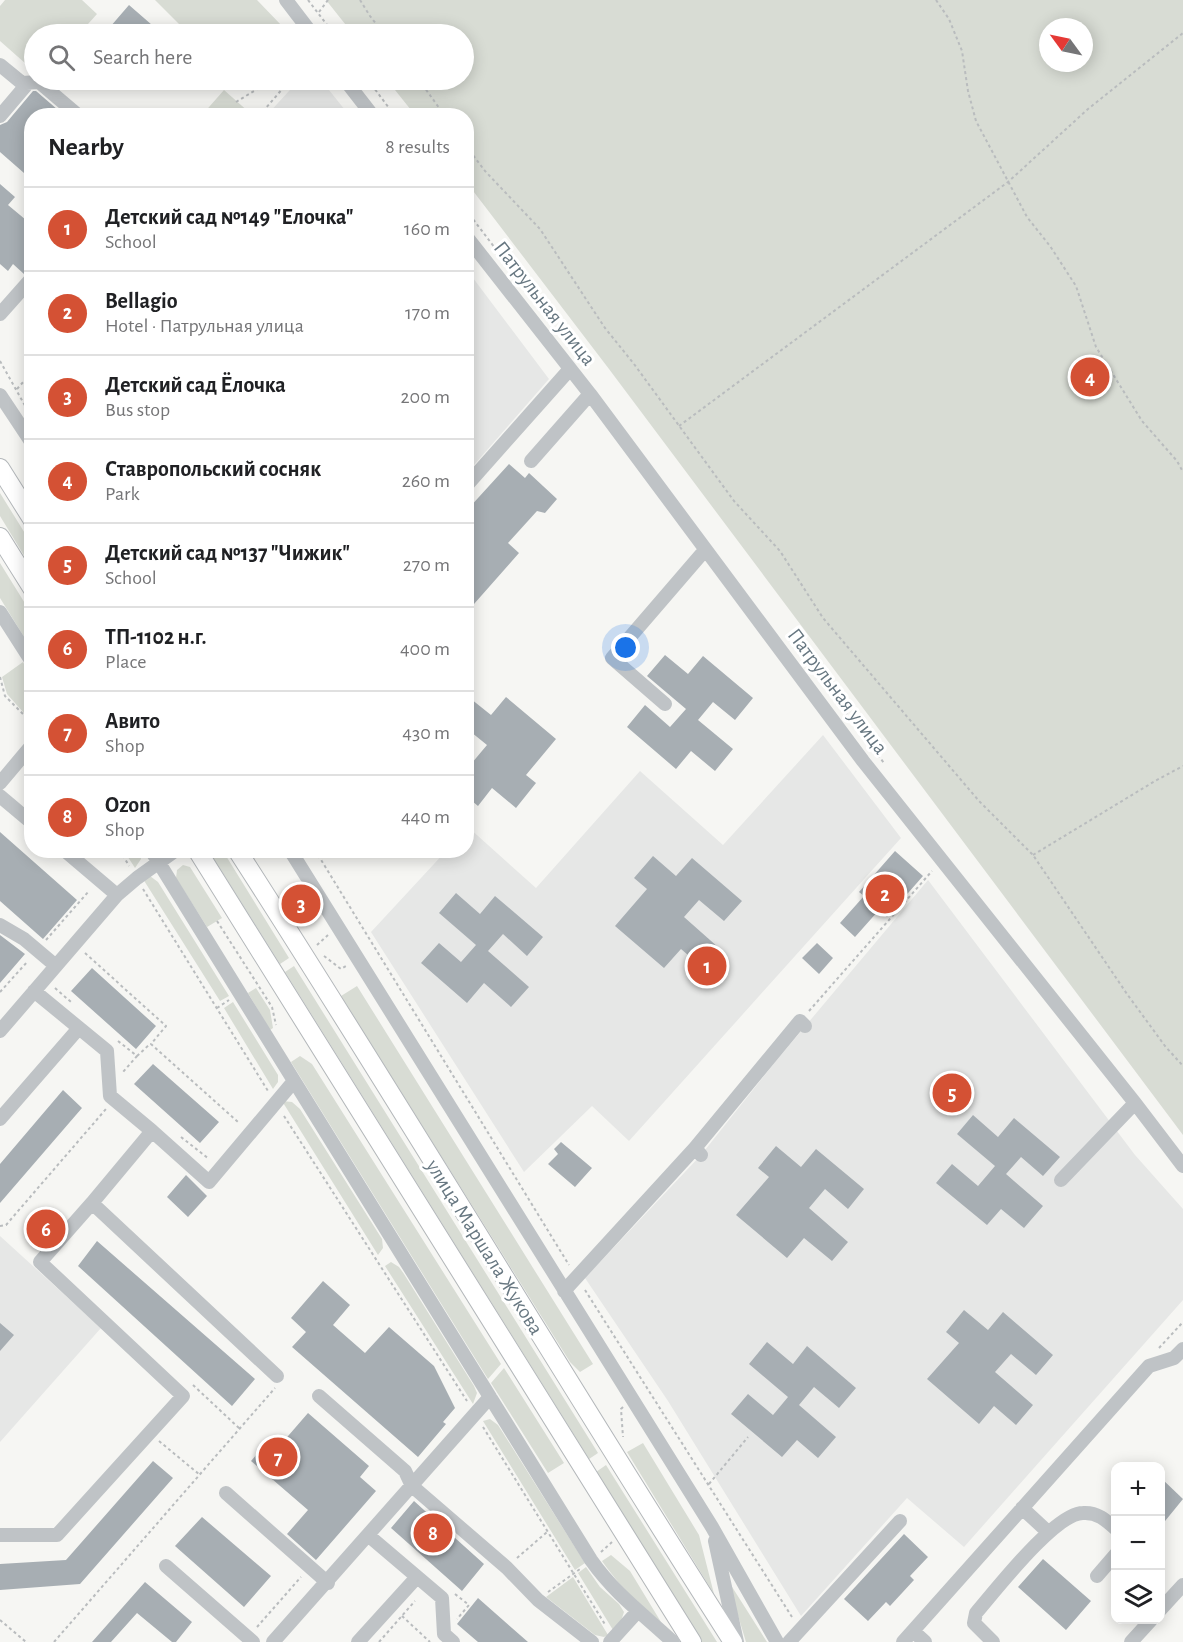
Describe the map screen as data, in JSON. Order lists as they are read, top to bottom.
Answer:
{
  "streets": {
    "main road": ["улица Маршала Жукова"],
    "street": ["Патрульная улица"]
  },
  "north": "top left",
  "page": {
    "search": "Search here",
    "heading": ["Nearby", "8 results"],
    "list": [
      {
        "mark": "1",
        "name": "Детский сад №149 \"Елочка\"",
        "note": "School",
        "value": "160 m"
      },
      {
        "mark": "2",
        "name": "Bellagio",
        "note": "Hotel · Патрульная улица",
        "value": "170 m"
      },
      {
        "mark": "3",
        "name": "Детский сад Ёлочка",
        "note": "Bus stop",
        "value": "200 m"
      },
      {
        "mark": "4",
        "name": "Ставропольский сосняк",
        "note": "Park",
        "value": "260 m"
      },
      {
        "mark": "5",
        "name": "Детский сад №137 \"Чижик\"",
        "note": "School",
        "value": "270 m"
      },
      {
        "mark": "6",
        "name": "ТП-1102 н.г.",
        "note": "Place",
        "value": "400 m"
      },
      {
        "mark": "7",
        "name": "Авито",
        "note": "Shop",
        "value": "430 m"
      },
      {
        "mark": "8",
        "name": "Ozon",
        "note": "Shop",
        "value": "440 m"
      }
    ],
    "pins": [
      "4",
      "2",
      "3",
      "1",
      "5",
      "6",
      "7",
      "8"
    ],
    "map_buttons": ["+", "−"]
  }
}
